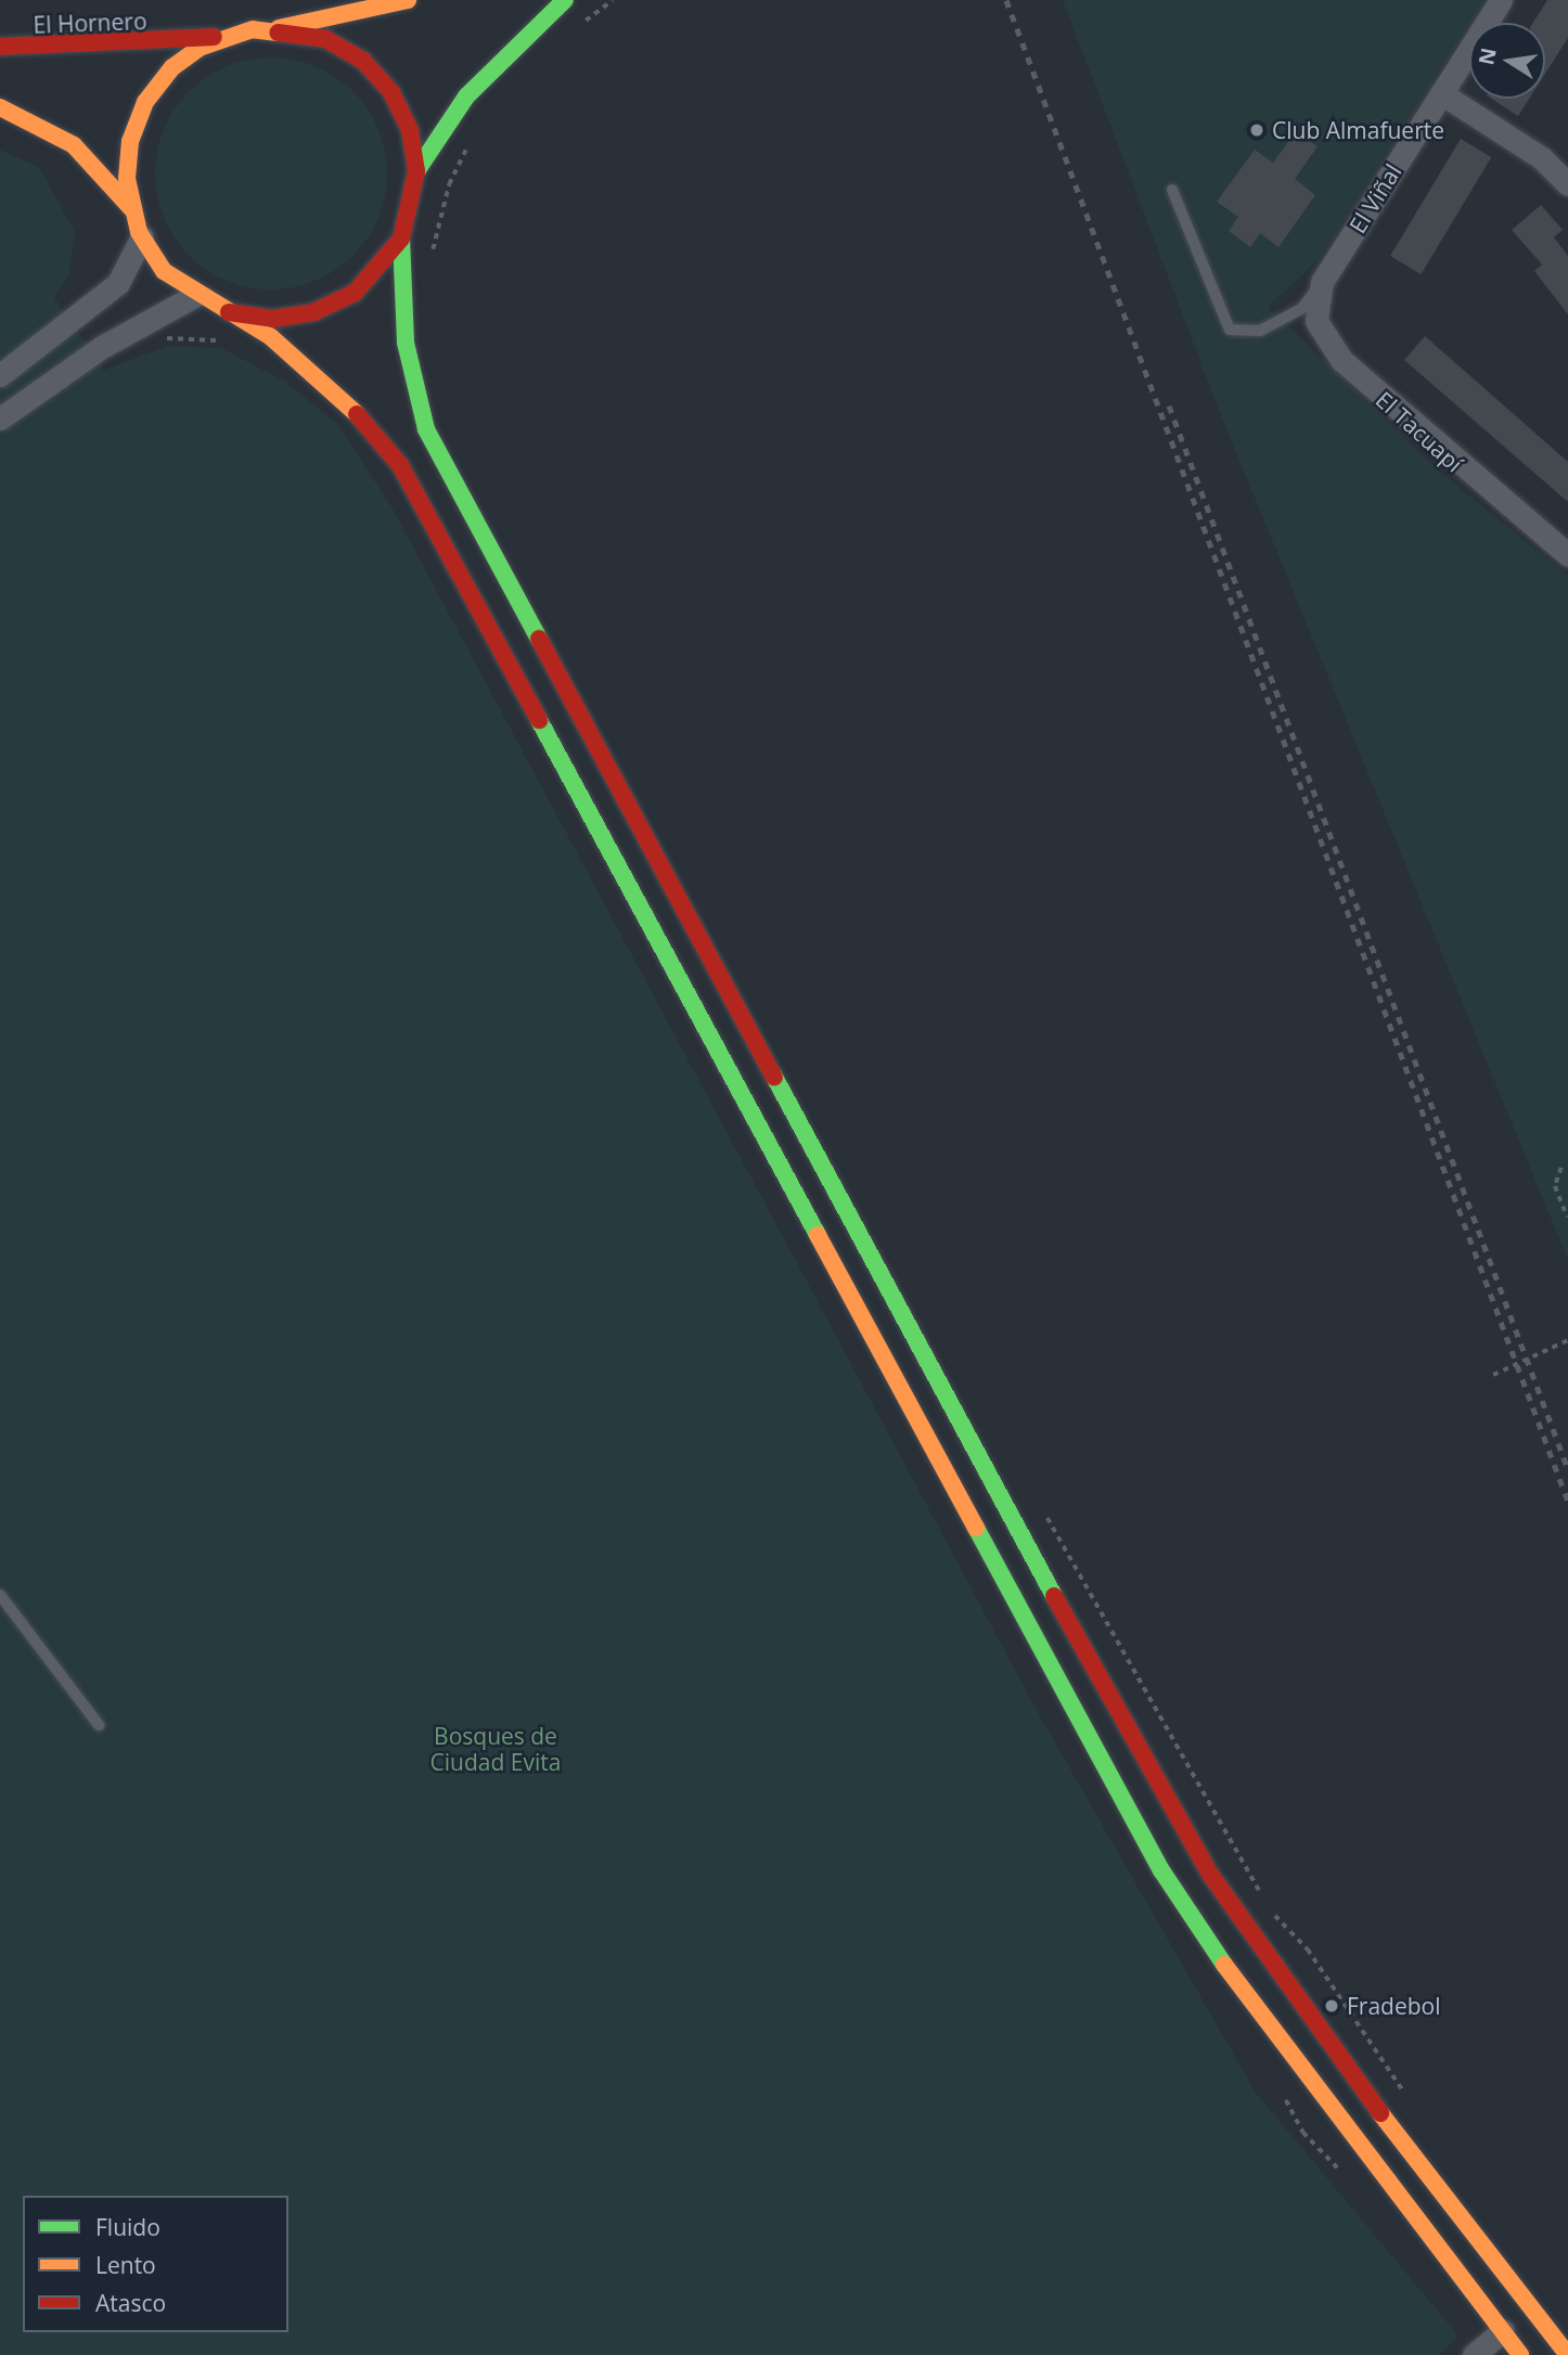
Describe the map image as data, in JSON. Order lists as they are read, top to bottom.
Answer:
{
  "streets": {
    "main road": ["El Hornero"],
    "street": ["El Viñal", "El Tacuapí"]
  },
  "crossings": [
    ["El Viñal", "El Tacuapí"]
  ],
  "parks": ["Bosques de Ciudad Evita"],
  "places": ["Club Almafuerte", "Fradebol"],
  "legend": ["Fluido", "Lento", "Atasco"],
  "north": "left"
}
